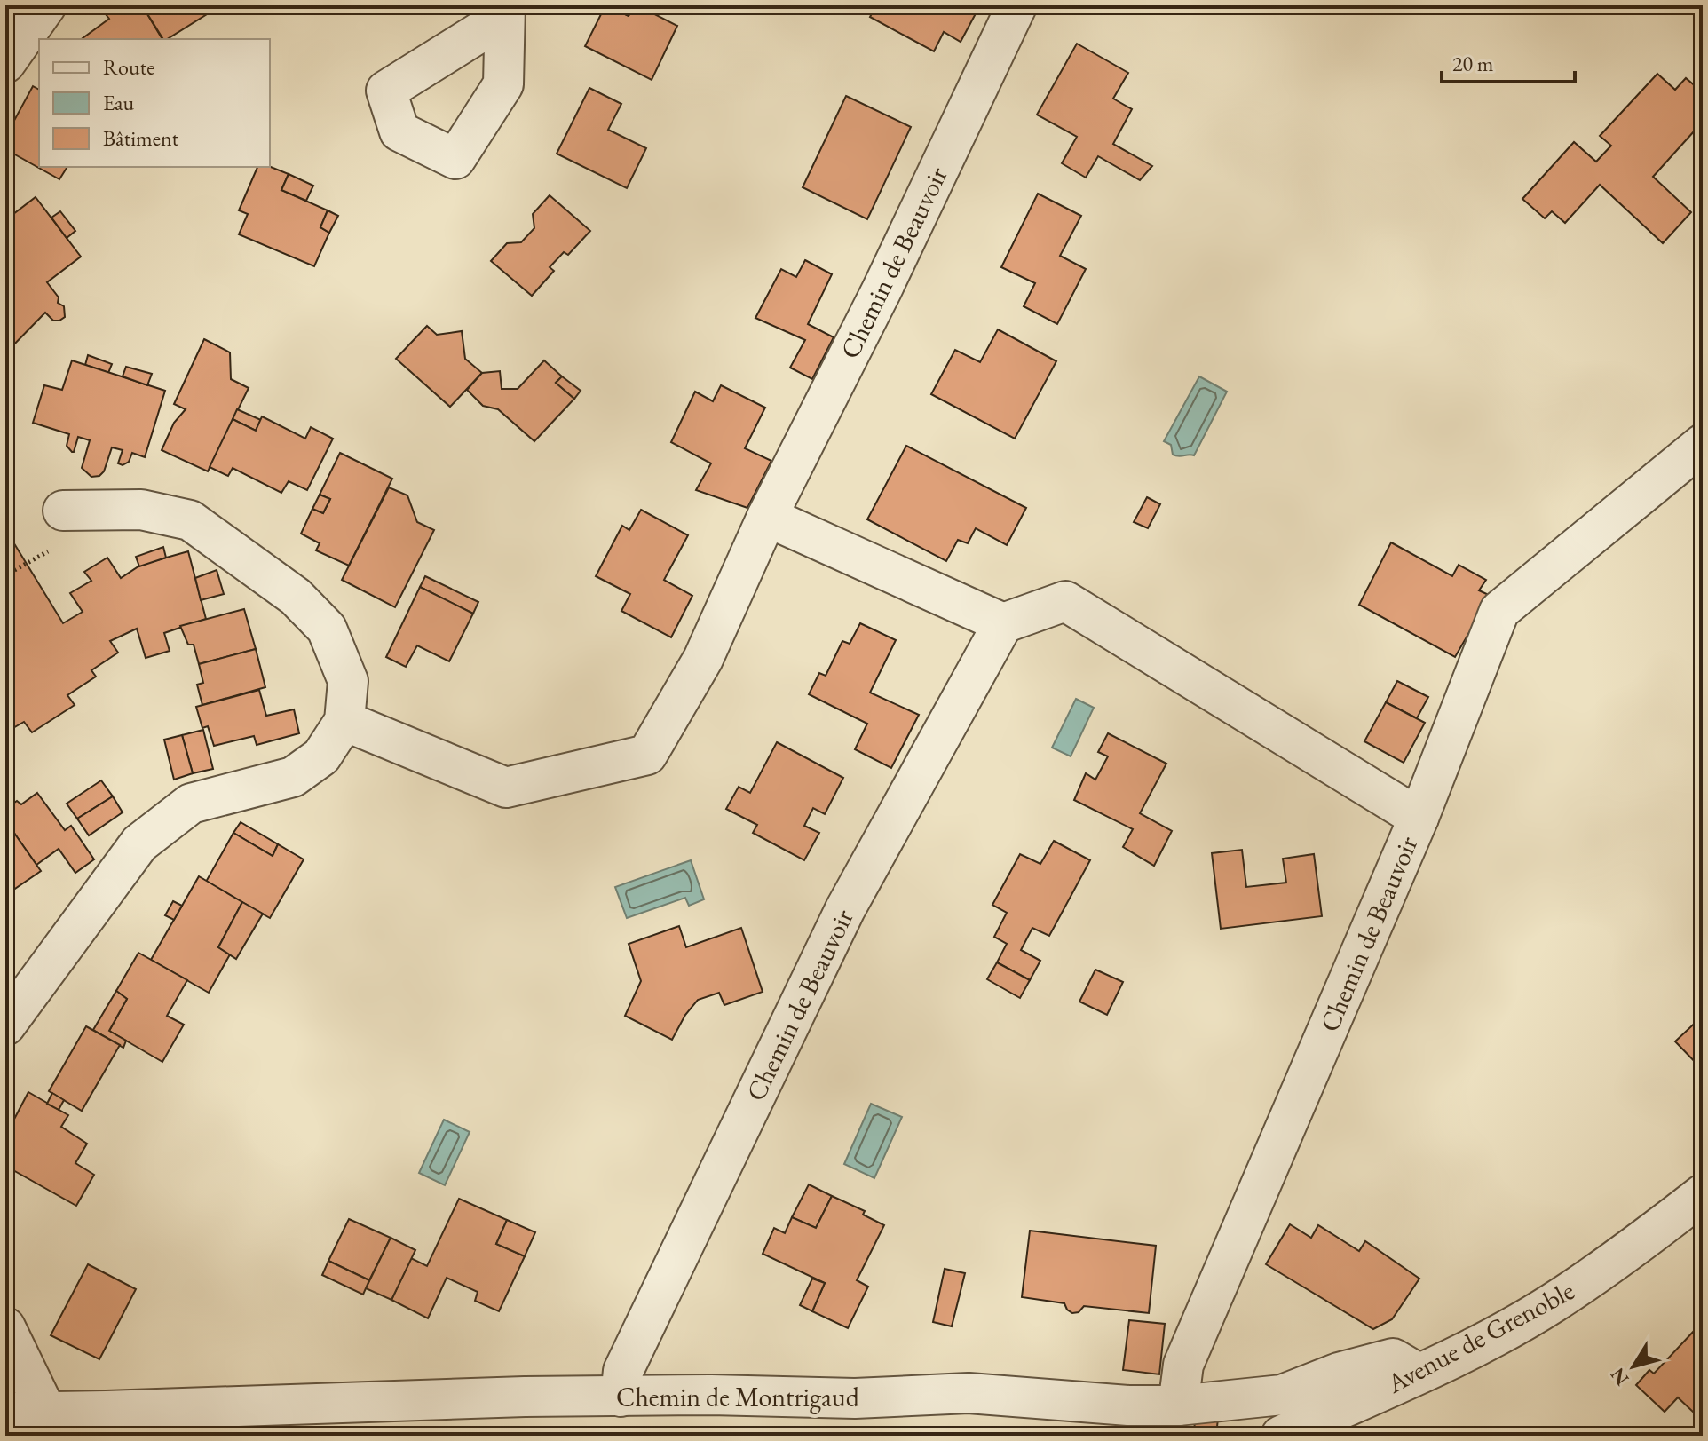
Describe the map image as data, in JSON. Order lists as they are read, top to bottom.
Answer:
{
  "streets": {
    "street": ["Chemin de Beauvoir", "Avenue de Grenoble", "Chemin de Montrigaud"]
  },
  "crossings": [
    ["Chemin de Beauvoir", "Chemin de Montrigaud"],
    ["Avenue de Grenoble", "Chemin de Montrigaud"]
  ],
  "legend": ["Route", "Eau", "Bâtiment"],
  "scale_bar": "20 m",
  "north": "bottom left"
}
